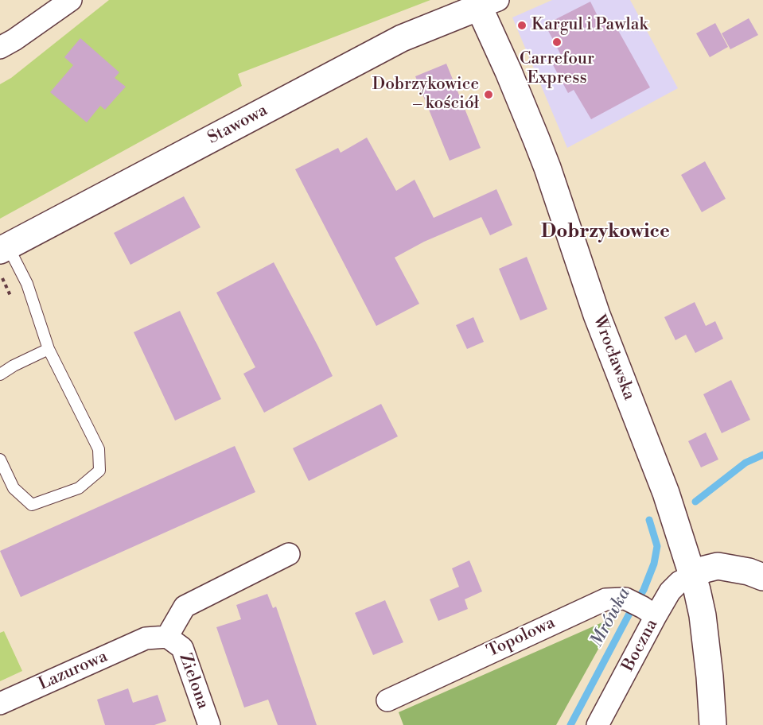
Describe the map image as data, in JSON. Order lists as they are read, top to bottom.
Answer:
{
  "streets": {
    "street": [
      "Stawowa",
      "Wrocławska",
      "Topolowa",
      "Boczna",
      "Lazurowa",
      "Zielona"
    ]
  },
  "crossings": [
    ["Stawowa", "Wrocławska"],
    ["Wrocławska", "Boczna"],
    ["Topolowa", "Boczna"],
    ["Lazurowa", "Zielona"]
  ],
  "districts": ["Dobrzykowice"],
  "water": ["Mrówka"],
  "places": ["Kargul i Pawlak", "Carrefour Express", "Dobrzykowice – kościół"]
}
